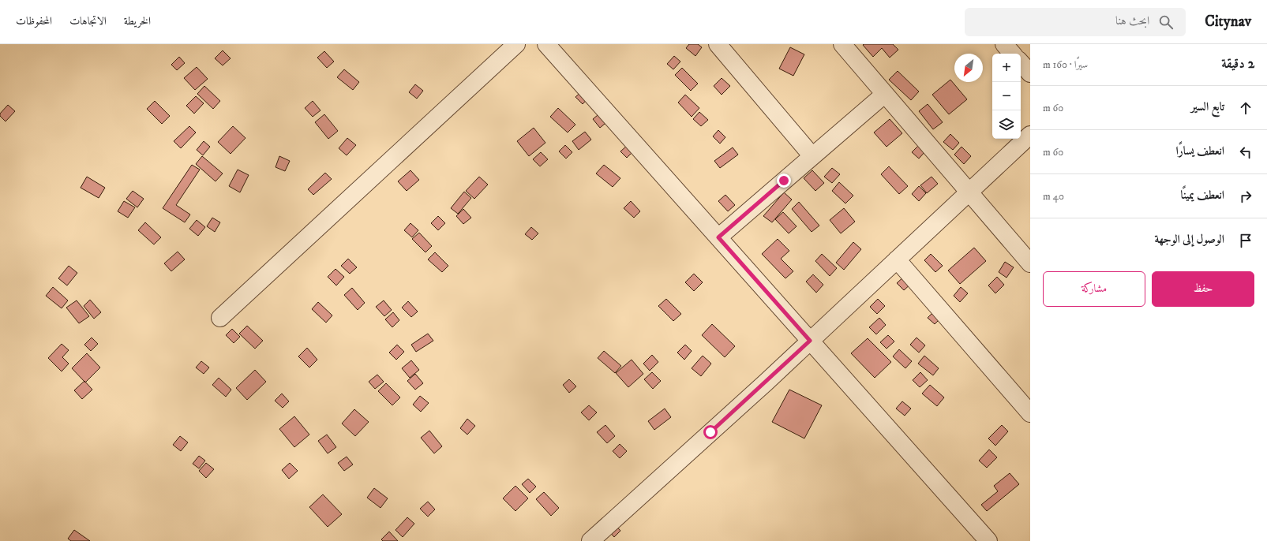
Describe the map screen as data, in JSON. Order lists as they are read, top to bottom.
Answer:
{
  "north": "bottom left",
  "page": {
    "header": "Citynav",
    "search": "ابحث هنا",
    "nav": ["الخريطة", "الاتجاهات", "المحفوظات"],
    "heading": ["2 دقيقة", "سيرًا · 160 m"],
    "map_buttons": ["+", "−"],
    "list": [
      ["تابع السير", "60 m"],
      ["انعطف يسارًا", "60 m"],
      ["انعطف يمينًا", "40 m"],
      "الوصول إلى الوجهة"
    ],
    "buttons": ["حفظ", "مشاركة"]
  }
}
